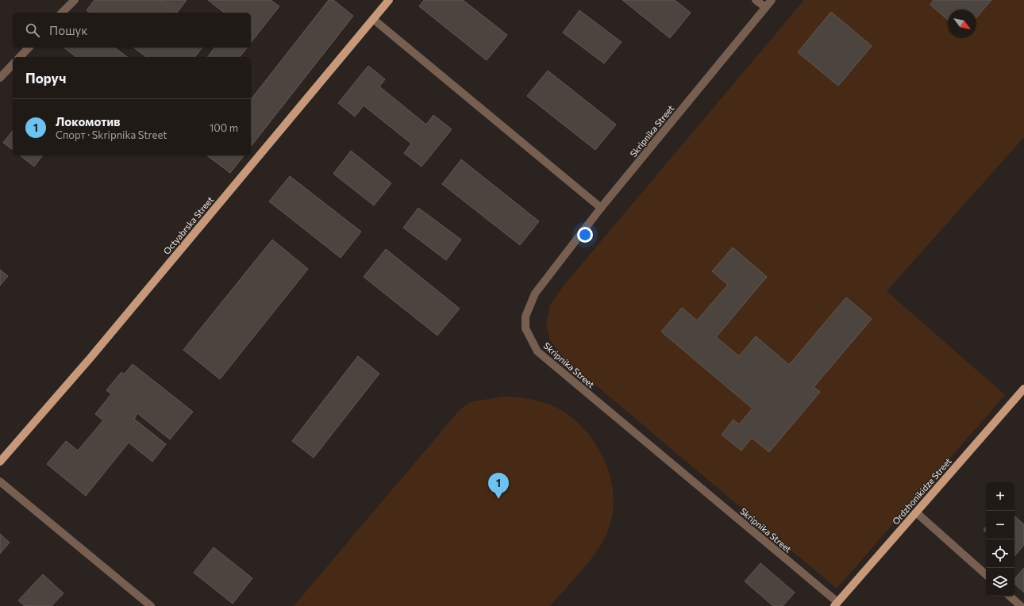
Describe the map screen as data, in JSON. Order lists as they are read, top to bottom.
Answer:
{
  "streets": {
    "main road": ["Octyabrska Street", "Ordzhonikidze Street"],
    "street": ["Skripnika Street"]
  },
  "crossings": [
    ["Skripnika Street", "Ordzhonikidze Street"]
  ],
  "north": "bottom right",
  "page": {
    "search": "Пошук",
    "heading": "Поруч",
    "list": [
      {
        "mark": "1",
        "name": "Локомотив",
        "note": "Спорт · Skripnika Street",
        "value": "100 m"
      }
    ],
    "pins": "1",
    "map_buttons": ["+", "−"]
  }
}
